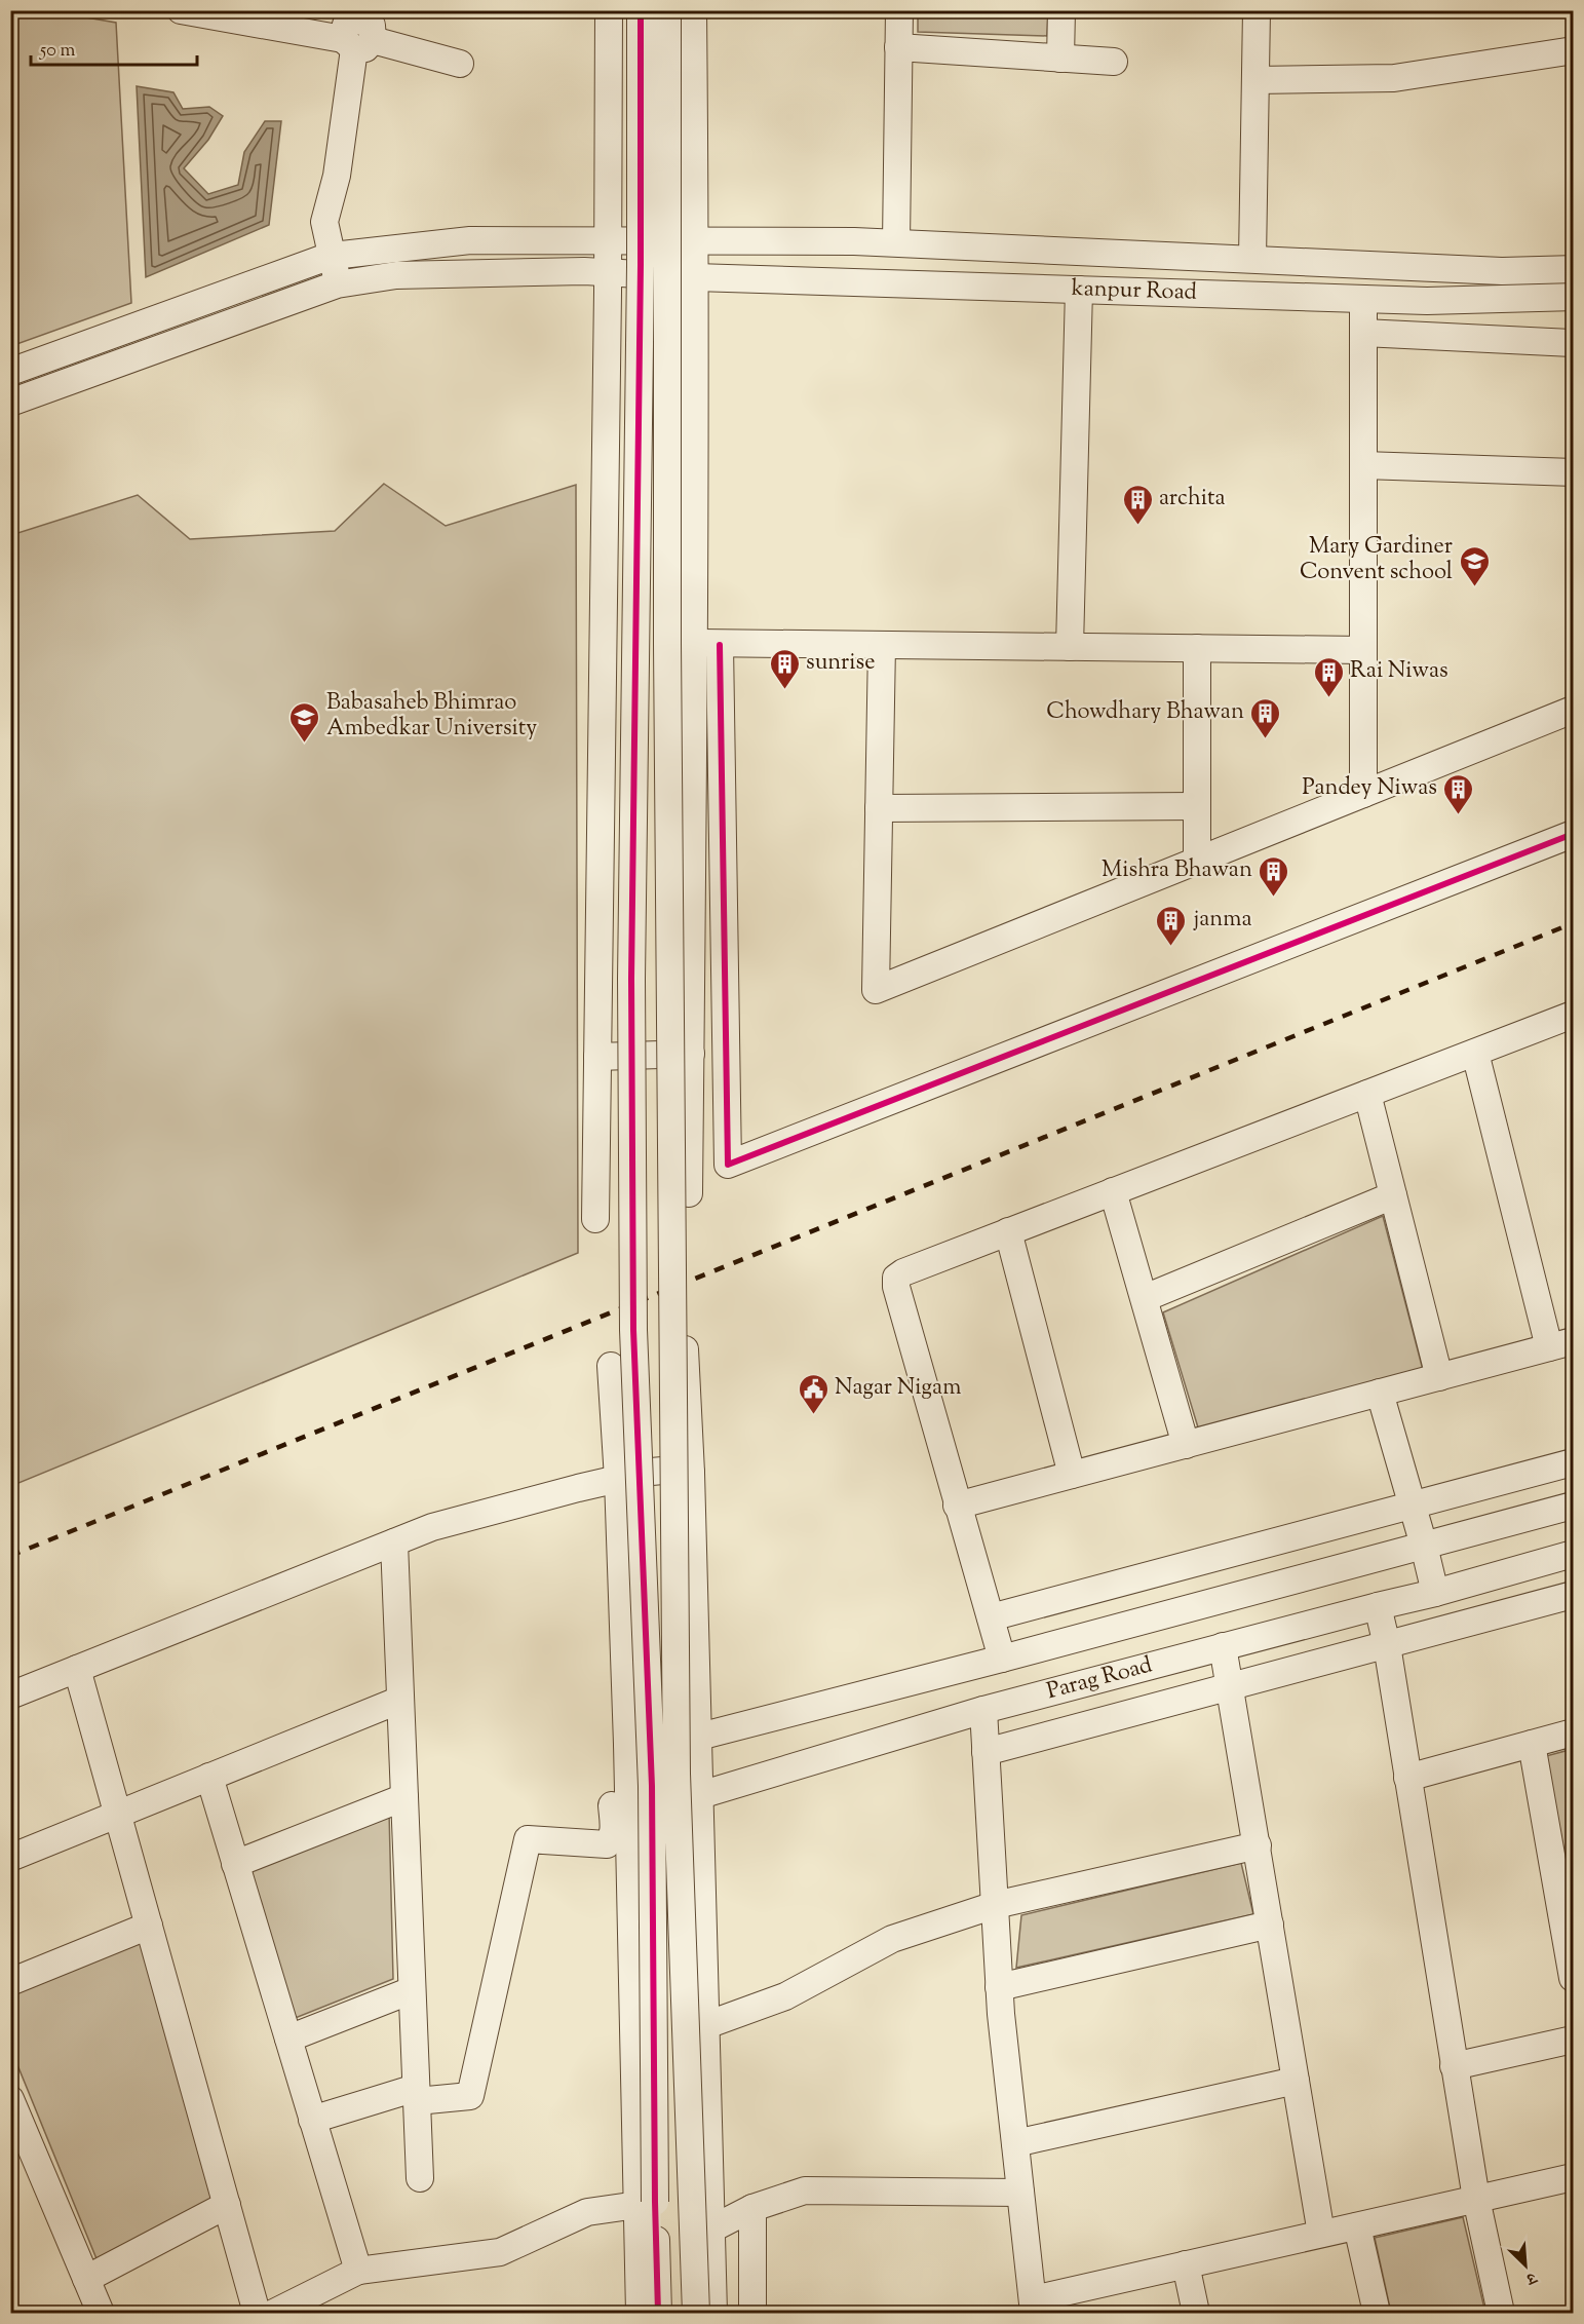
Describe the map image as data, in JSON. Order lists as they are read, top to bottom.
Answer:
{
  "streets": {
    "street": ["kanpur Road", "Parag Road"]
  },
  "places": {
    "building": [
      "archita",
      "sunrise",
      "Rai Niwas",
      "Chowdhary Bhawan",
      "Pandey Niwas",
      "Mishra Bhawan",
      "janma"
    ],
    "school or university": ["Mary Gardiner Convent school", "Babasaheb Bhimrao Ambedkar University"],
    "public building": ["Nagar Nigam"]
  },
  "scale_bar": "50 m",
  "north": "bottom right"
}
